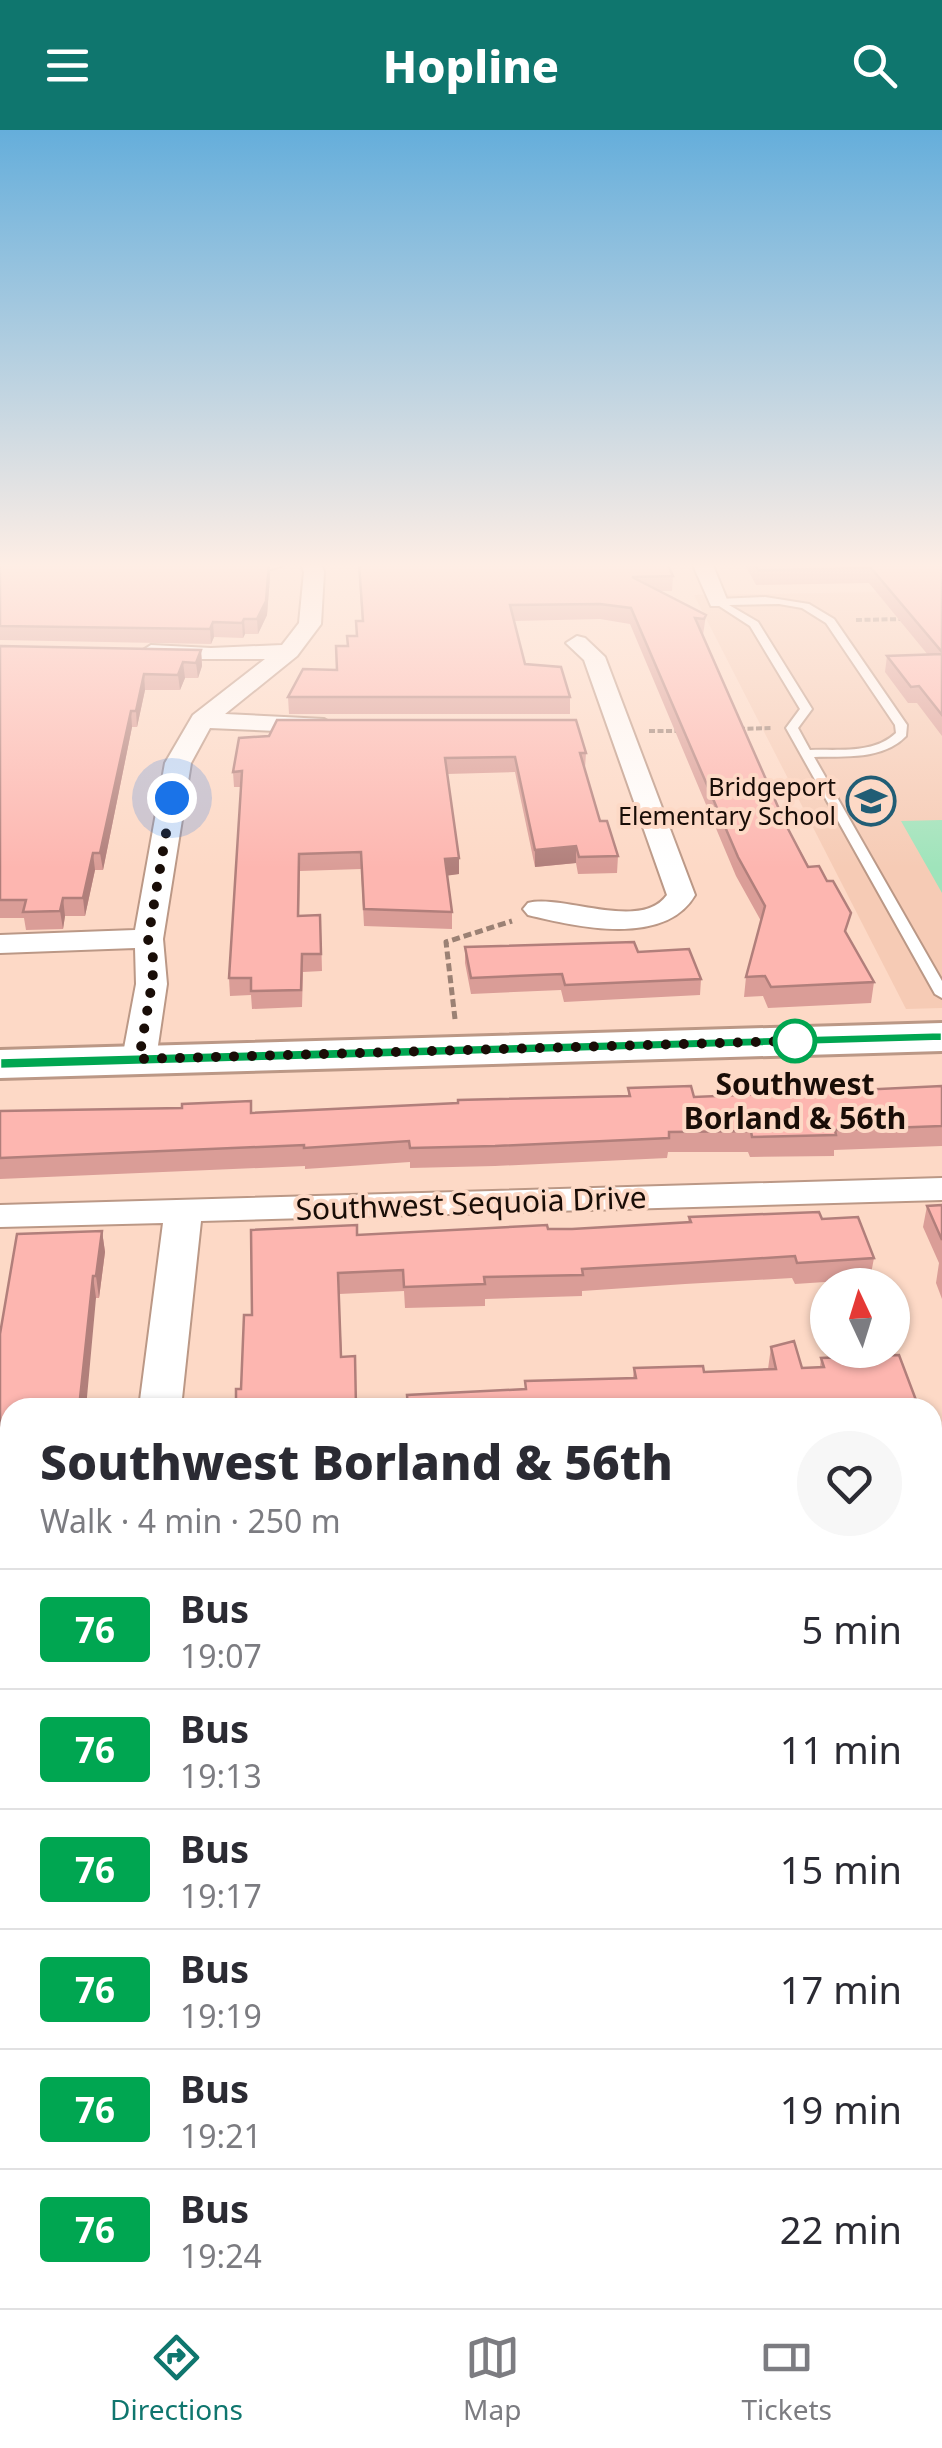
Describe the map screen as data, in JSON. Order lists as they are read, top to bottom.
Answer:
{
  "streets": {
    "street": ["Southwest Sequoia Drive"]
  },
  "places": {
    "school or university": ["Bridgeport Elementary School"],
    "other": ["Southwest Borland & 56th"]
  },
  "lines": ["bus line 76"],
  "north": "top",
  "page": {
    "header": "Hopline",
    "heading": ["Southwest Borland & 56th", "Walk · 4 min · 250 m"],
    "list": [
      {
        "mark": "76",
        "name": "Bus",
        "note": "19:07",
        "value": "5 min"
      },
      {
        "mark": "76",
        "name": "Bus",
        "note": "19:13",
        "value": "11 min"
      },
      {
        "mark": "76",
        "name": "Bus",
        "note": "19:17",
        "value": "15 min"
      },
      {
        "mark": "76",
        "name": "Bus",
        "note": "19:19",
        "value": "17 min"
      },
      {
        "mark": "76",
        "name": "Bus",
        "note": "19:21",
        "value": "19 min"
      },
      {
        "mark": "76",
        "name": "Bus",
        "note": "19:24",
        "value": "22 min"
      }
    ],
    "tabs": ["Directions", "Map", "Tickets"]
  }
}
